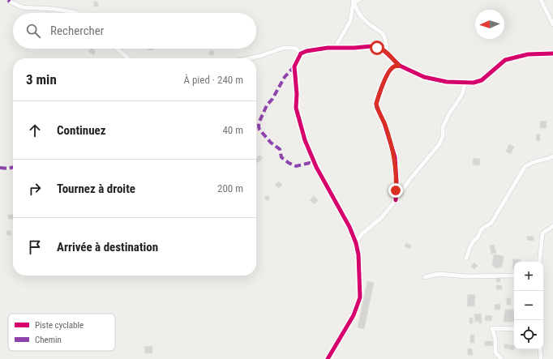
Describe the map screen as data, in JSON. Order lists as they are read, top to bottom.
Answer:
{
  "legend": ["Piste cyclable", "Chemin"],
  "north": "left",
  "page": {
    "search": "Rechercher",
    "heading": ["3 min", "À pied · 240 m"],
    "list": [
      ["Continuez", "40 m"],
      ["Tournez à droite", "200 m"],
      "Arrivée à destination"
    ],
    "map_buttons": ["+", "−"]
  }
}
